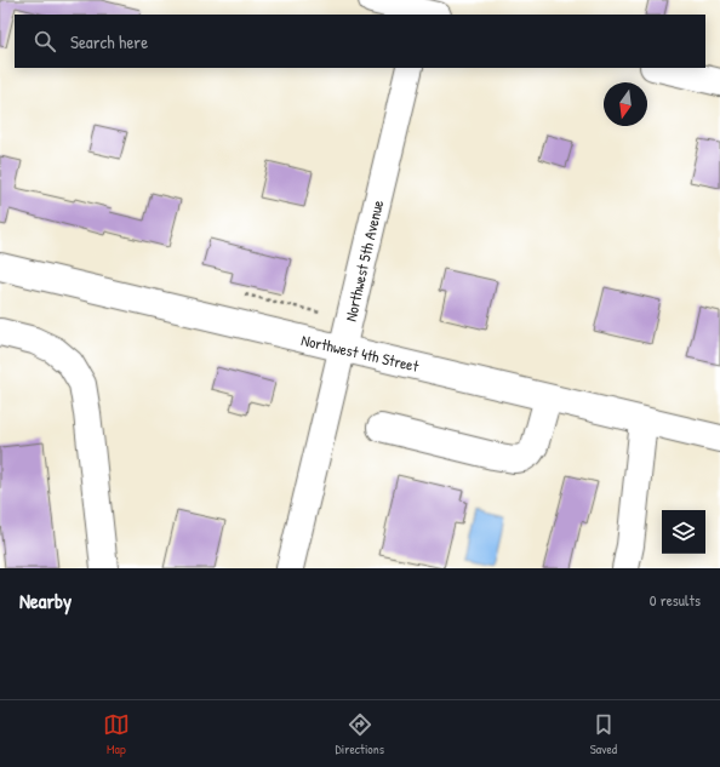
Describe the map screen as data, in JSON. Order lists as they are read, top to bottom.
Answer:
{
  "streets": {
    "street": ["Northwest 5th Avenue", "Northwest 4th Street"]
  },
  "crossings": [
    ["Northwest 5th Avenue", "Northwest 4th Street"]
  ],
  "north": "bottom",
  "page": {
    "search": "Search here",
    "heading": ["Nearby", "0 results"],
    "nav": ["Map", "Directions", "Saved"]
  }
}
